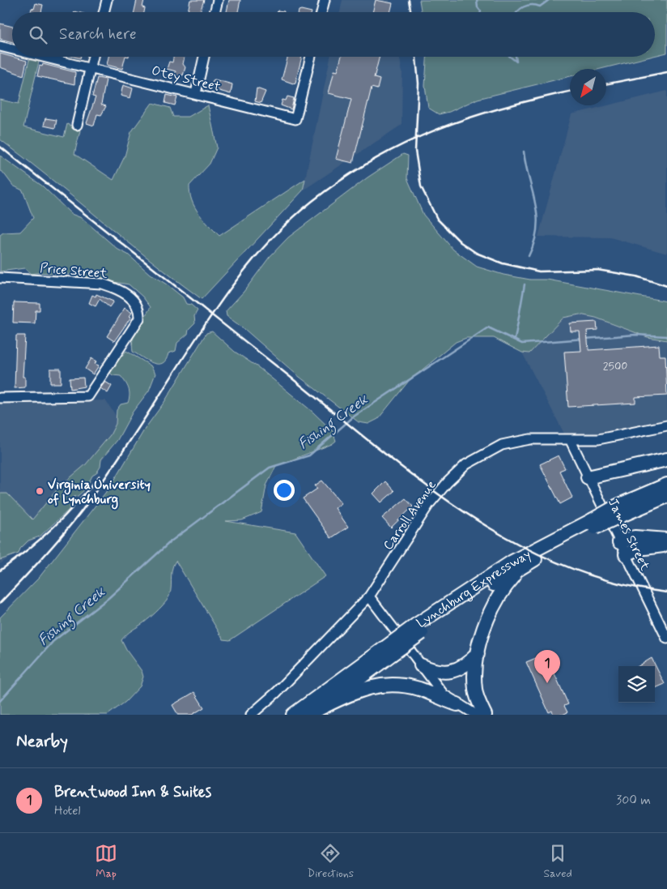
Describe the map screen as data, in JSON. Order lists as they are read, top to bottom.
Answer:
{
  "streets": {
    "highway": ["Lynchburg Expressway"],
    "street": [
      "Otey Street",
      "Price Street",
      "Carroll Avenue",
      "James Street"
    ]
  },
  "crossings": [
    ["Carroll Avenue", "James Street"]
  ],
  "water": ["Fishing Creek"],
  "places": ["Virginia University of Lynchburg"],
  "house_numbers": ["2500"],
  "north": "bottom left",
  "page": {
    "search": "Search here",
    "pins": "1",
    "heading": "Nearby",
    "list": [
      {
        "mark": "1",
        "name": "Brentwood Inn & Suites",
        "note": "Hotel",
        "value": "300 m"
      }
    ],
    "nav": ["Map", "Directions", "Saved"]
  }
}
